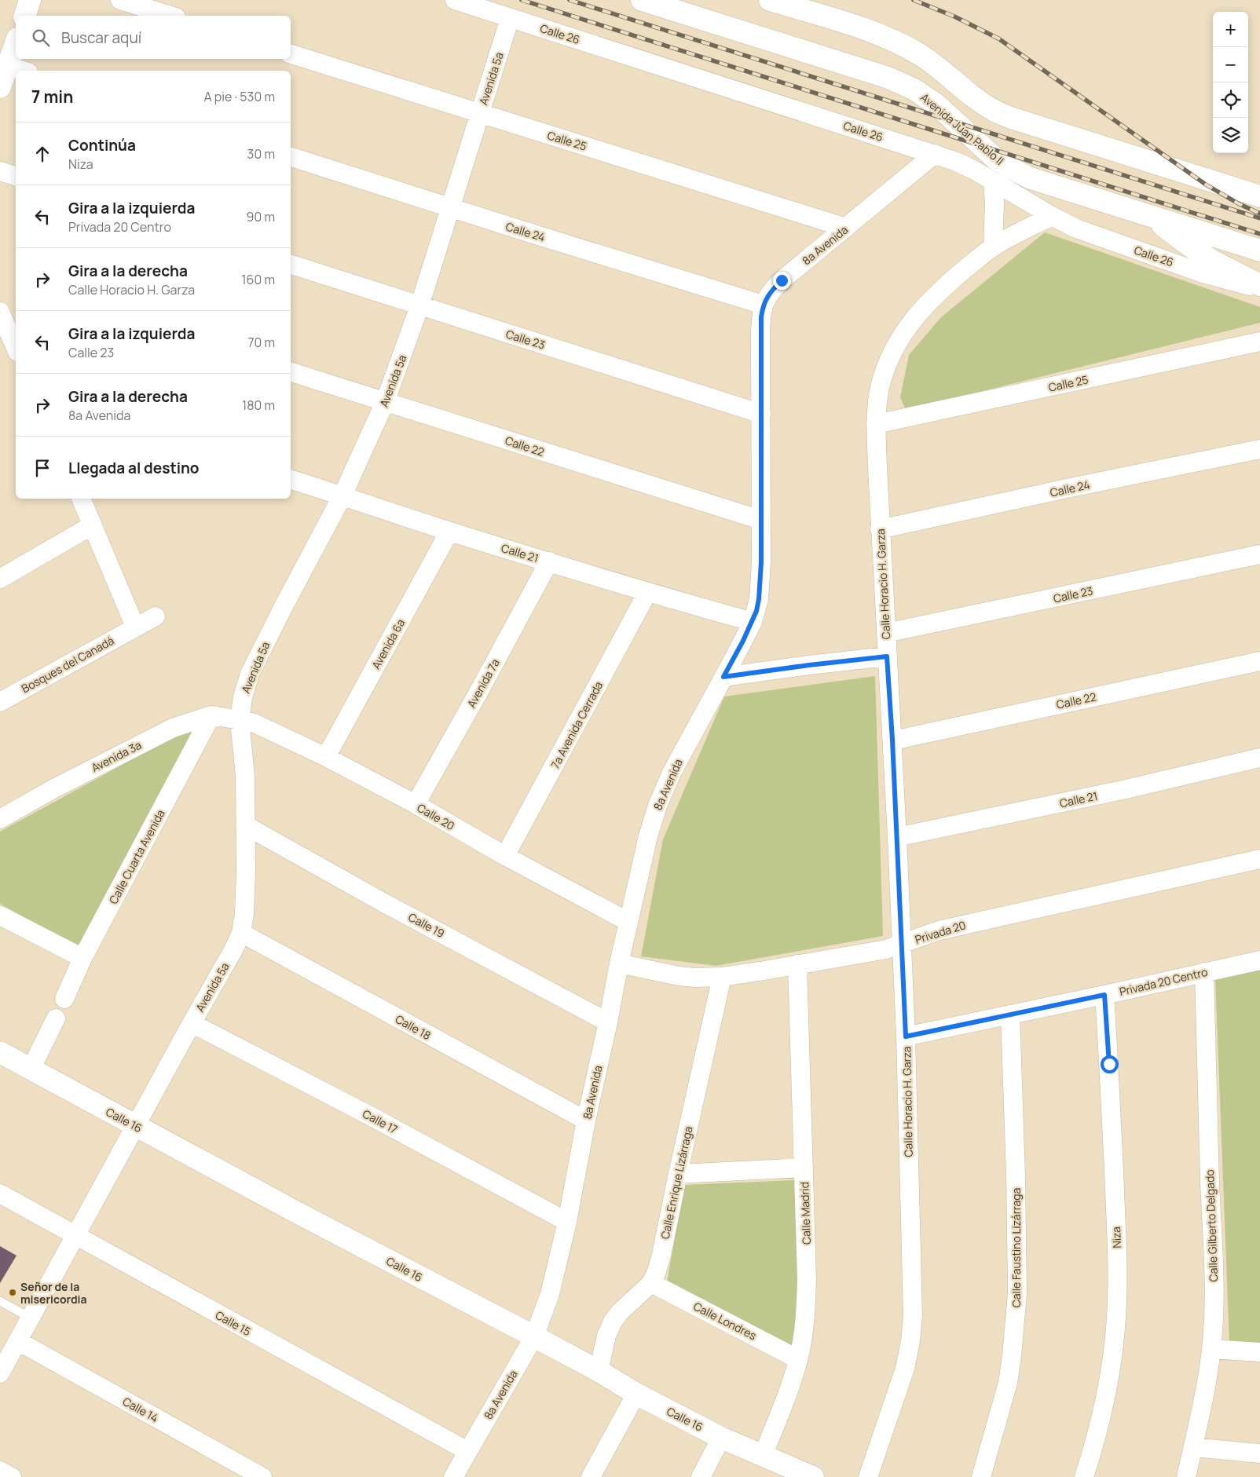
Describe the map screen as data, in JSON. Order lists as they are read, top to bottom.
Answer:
{
  "streets": {
    "main road": ["Avenida Juan Pablo II", "Calle 16"],
    "street": [
      "Calle 26",
      "Avenida 5a",
      "Calle 25",
      "Calle 24",
      "8a Avenida",
      "Calle 23",
      "Calle 22",
      "Calle 21",
      "Calle Horacio H. Garza",
      "Avenida 6a",
      "Bosques del Canadá",
      "Avenida 7a",
      "7a Avenida Cerrada",
      "Avenida 3a",
      "Calle 20",
      "Calle Cuarta Avenida",
      "Calle 19",
      "Privada 20",
      "Privada 20 Centro",
      "Calle 18",
      "Calle 17",
      "Calle Enrique Lizárraga",
      "Calle Madrid",
      "Calle Gilberto Delgado",
      "Niza",
      "Calle Faustino Lizárraga",
      "Calle Londres",
      "Calle 15",
      "Calle 14"
    ]
  },
  "crossings": [
    ["Calle 26", "Avenida 5a"],
    ["Calle 26", "8a Avenida"],
    ["Calle 26", "Calle Horacio H. Garza"],
    ["Avenida 5a", "Calle 25"],
    ["Avenida 5a", "Calle 24"],
    ["Avenida 5a", "Calle 23"],
    ["Avenida 5a", "Calle 22"],
    ["Avenida 5a", "Calle 21"],
    ["Avenida 5a", "Avenida 3a"],
    ["Avenida 5a", "Calle 20"],
    ["Avenida 5a", "Calle 19"],
    ["Avenida 5a", "Calle 18"],
    ["Avenida 5a", "Calle 16"],
    ["Avenida 5a", "Calle 17"],
    ["Avenida 5a", "Calle 15"],
    ["Avenida 5a", "Calle 14"],
    ["Calle 25", "8a Avenida"],
    ["Calle 25", "Calle Horacio H. Garza"],
    ["Calle 24", "8a Avenida"],
    ["Calle 24", "Calle Horacio H. Garza"],
    ["8a Avenida", "Calle 23"],
    ["8a Avenida", "Calle 22"],
    ["8a Avenida", "Calle 21"],
    ["8a Avenida", "Calle 20"],
    ["8a Avenida", "Calle 19"],
    ["8a Avenida", "Privada 20"],
    ["8a Avenida", "Calle 18"],
    ["8a Avenida", "Calle 16"],
    ["8a Avenida", "Calle 17"],
    ["8a Avenida", "Calle 15"],
    ["Calle 23", "Calle Horacio H. Garza"],
    ["Calle 22", "Calle Horacio H. Garza"],
    ["Calle 21", "Calle Horacio H. Garza"],
    ["Calle 21", "Avenida 6a"],
    ["Calle 21", "Avenida 7a"],
    ["Calle 21", "7a Avenida Cerrada"],
    ["Calle Horacio H. Garza", "Privada 20"],
    ["Calle Horacio H. Garza", "Privada 20 Centro"],
    ["Avenida 6a", "Calle 20"],
    ["Avenida 7a", "Calle 20"],
    ["7a Avenida Cerrada", "Calle 20"],
    ["Avenida 3a", "Calle 20"],
    ["Avenida 3a", "Calle Cuarta Avenida"],
    ["Privada 20", "Calle Enrique Lizárraga"],
    ["Privada 20", "Calle Madrid"],
    ["Privada 20 Centro", "Calle Gilberto Delgado"],
    ["Privada 20 Centro", "Niza"],
    ["Privada 20 Centro", "Calle Faustino Lizárraga"],
    ["Calle 16", "Calle Enrique Lizárraga"],
    ["Calle 16", "Calle Madrid"],
    ["Calle Enrique Lizárraga", "Calle Londres"],
    ["Calle Madrid", "Calle Londres"]
  ],
  "places": ["Señor de la misericordia"],
  "page": {
    "map_buttons": ["+", "−"],
    "search": "Buscar aquí",
    "heading": ["7 min", "A pie · 530 m"],
    "list": [
      ["Continúa", "Niza", "30 m"],
      ["Gira a la izquierda", "Privada 20 Centro", "90 m"],
      ["Gira a la derecha", "Calle Horacio H. Garza", "160 m"],
      ["Gira a la izquierda", "Calle 23", "70 m"],
      ["Gira a la derecha", "8a Avenida", "180 m"],
      "Llegada al destino"
    ]
  }
}
